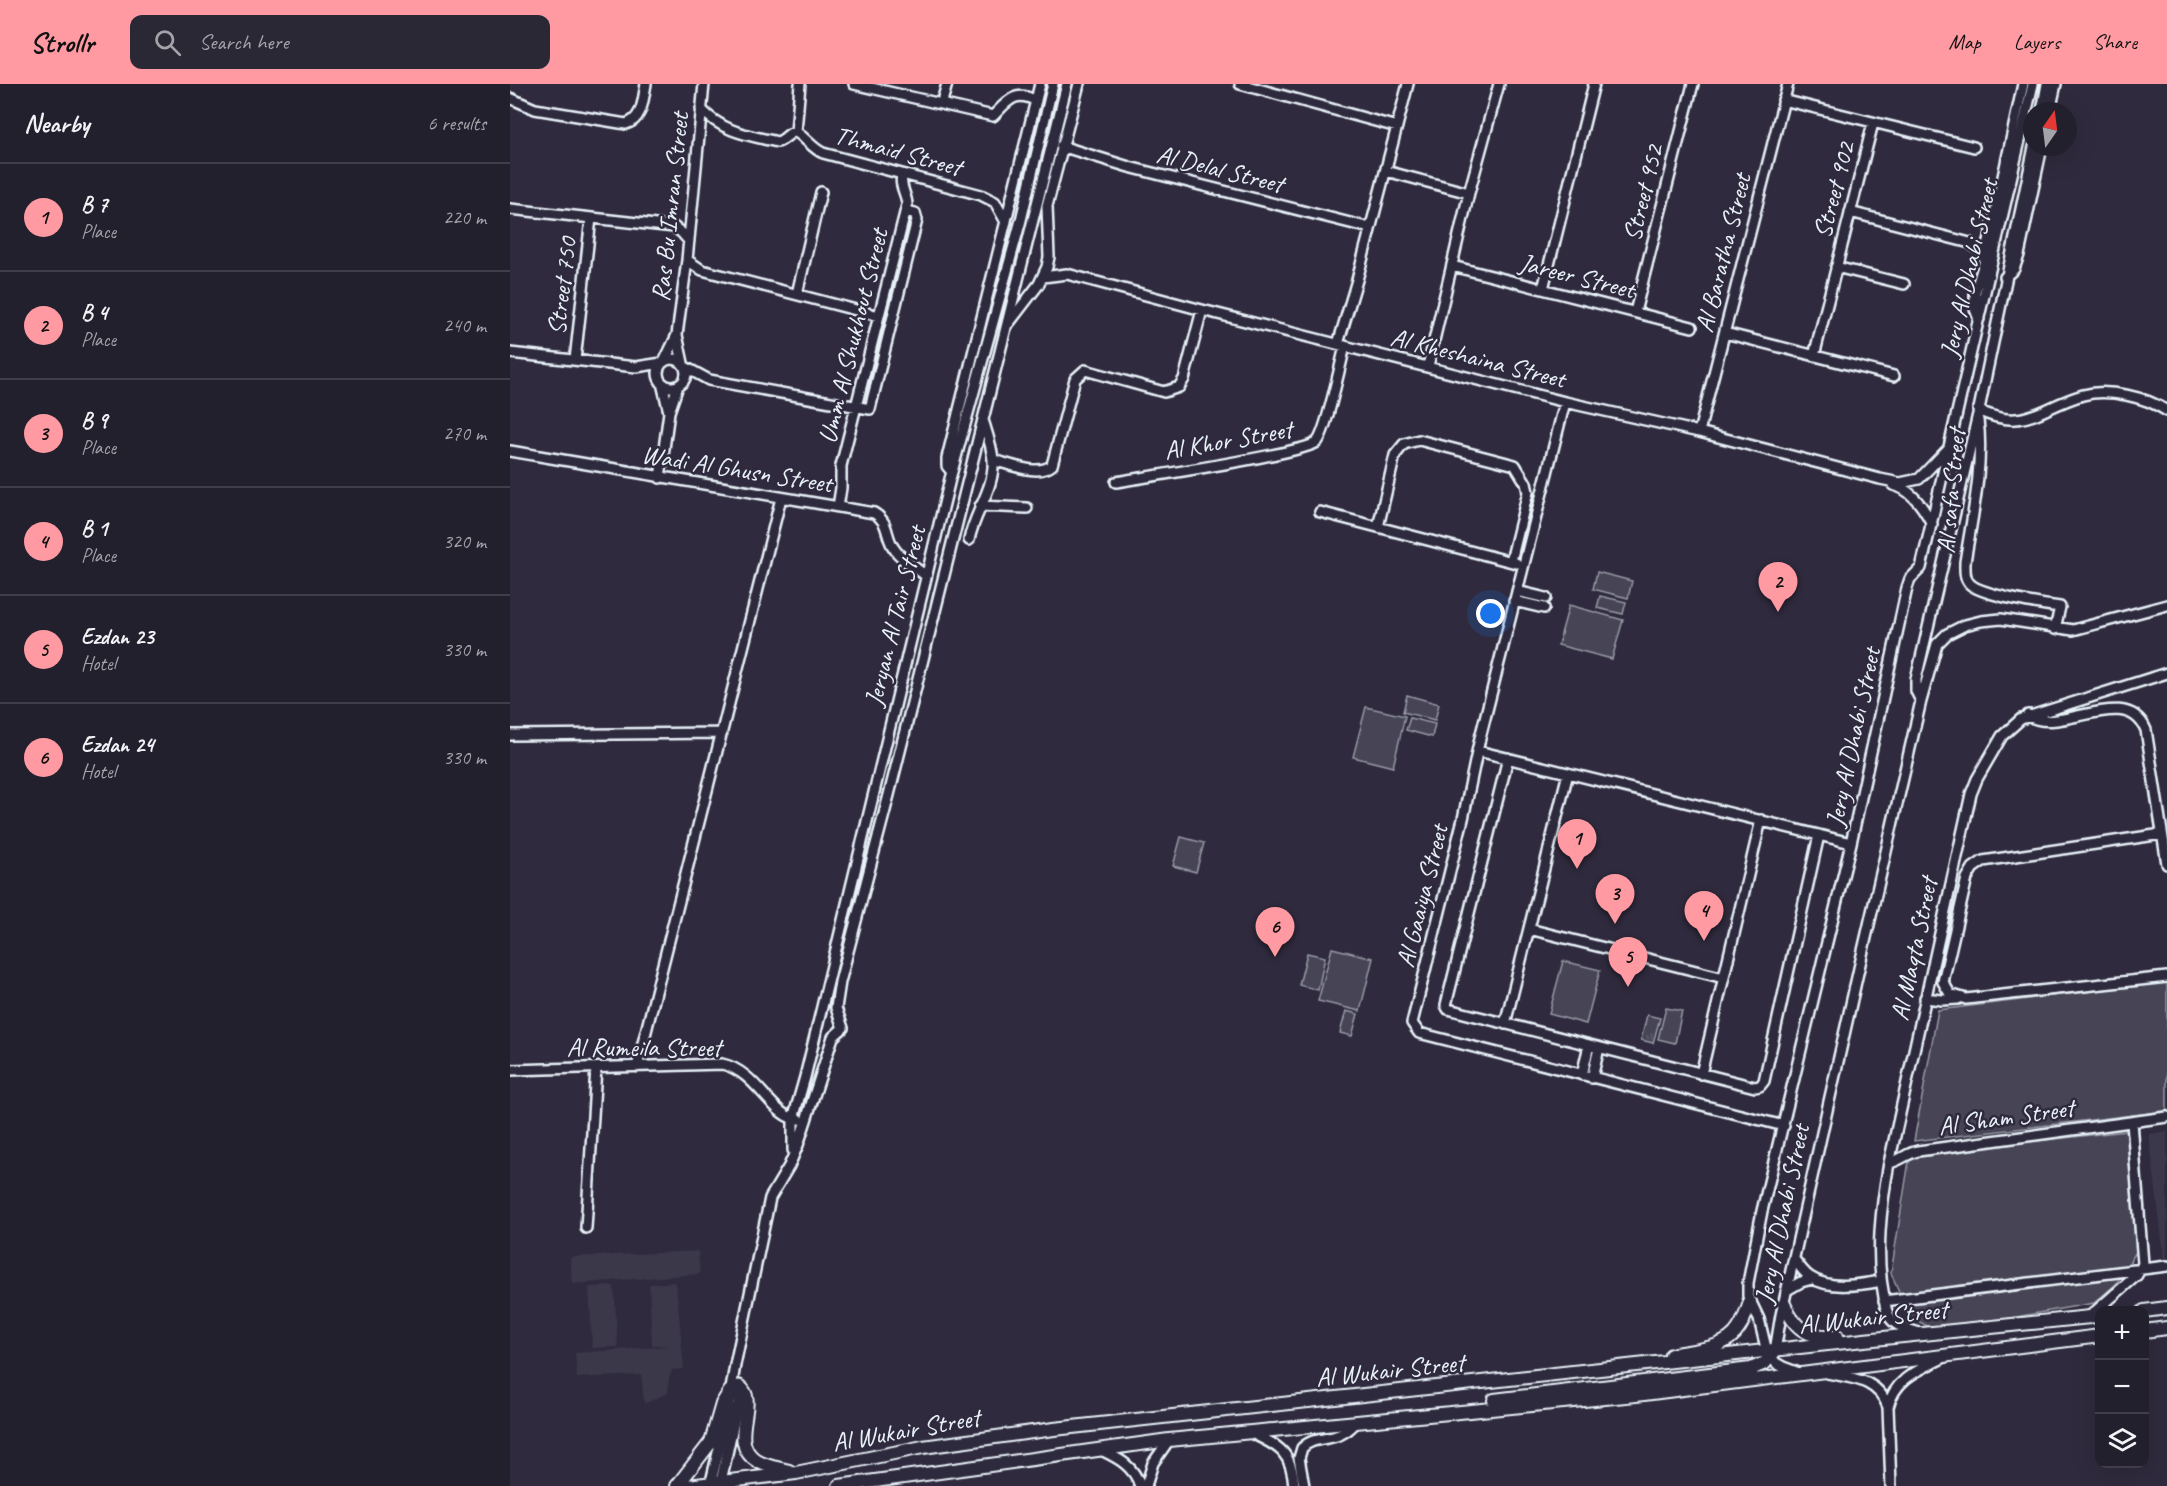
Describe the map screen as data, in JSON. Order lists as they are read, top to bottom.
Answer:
{
  "streets": {
    "main road": ["Al Wukair Street"],
    "street": [
      "Thmaid Street",
      "Al Delal Street",
      "Street 902",
      "Street 952",
      "Ras Bu Imran Street",
      "Al Baratha Street",
      "Jery Al Dhabi Street",
      "Jareer Street",
      "Street 750",
      "Umm Al Shukhout Street",
      "Al Kheshaina Street",
      "Al Khor Street",
      "Wadi Al Ghusn Street",
      "Al safa Street",
      "Jeryan Al Tair Street",
      "Al Gaaiya Street",
      "Al Maqta Street",
      "Al Rumeila Street",
      "Al Sham Street"
    ]
  },
  "crossings": [
    ["Thmaid Street", "Umm Al Shukhout Street"],
    ["Al Delal Street", "Al Khor Street"],
    ["Al Delal Street", "Jeryan Al Tair Street"],
    ["Street 952", "Jareer Street"],
    ["Al Baratha Street", "Al Kheshaina Street"],
    ["Jery Al Dhabi Street", "Al safa Street"],
    ["Jery Al Dhabi Street", "Al Gaaiya Street"],
    ["Jery Al Dhabi Street", "Al Wukair Street"],
    ["Umm Al Shukhout Street", "Wadi Al Ghusn Street"],
    ["Al Kheshaina Street", "Al Khor Street"],
    ["Al Kheshaina Street", "Jeryan Al Tair Street"],
    ["Al Kheshaina Street", "Al Gaaiya Street"],
    ["Wadi Al Ghusn Street", "Jeryan Al Tair Street"],
    ["Jeryan Al Tair Street", "Al Rumeila Street"],
    ["Jeryan Al Tair Street", "Al Wukair Street"],
    ["Al Maqta Street", "Al Sham Street"],
    ["Al Maqta Street", "Al Wukair Street"]
  ],
  "north": "top",
  "page": {
    "header": "Strollr",
    "search": "Search here",
    "nav": ["Map", "Layers", "Share"],
    "heading": ["Nearby", "6 results"],
    "list": [
      {
        "mark": "1",
        "name": "B 7",
        "note": "Place",
        "value": "220 m"
      },
      {
        "mark": "2",
        "name": "B 4",
        "note": "Place",
        "value": "240 m"
      },
      {
        "mark": "3",
        "name": "B 9",
        "note": "Place",
        "value": "270 m"
      },
      {
        "mark": "4",
        "name": "B 1",
        "note": "Place",
        "value": "320 m"
      },
      {
        "mark": "5",
        "name": "Ezdan 23",
        "note": "Hotel",
        "value": "330 m"
      },
      {
        "mark": "6",
        "name": "Ezdan 24",
        "note": "Hotel",
        "value": "330 m"
      }
    ],
    "pins": [
      "2",
      "1",
      "3",
      "4",
      "6",
      "5"
    ],
    "map_buttons": ["+", "−"]
  }
}
